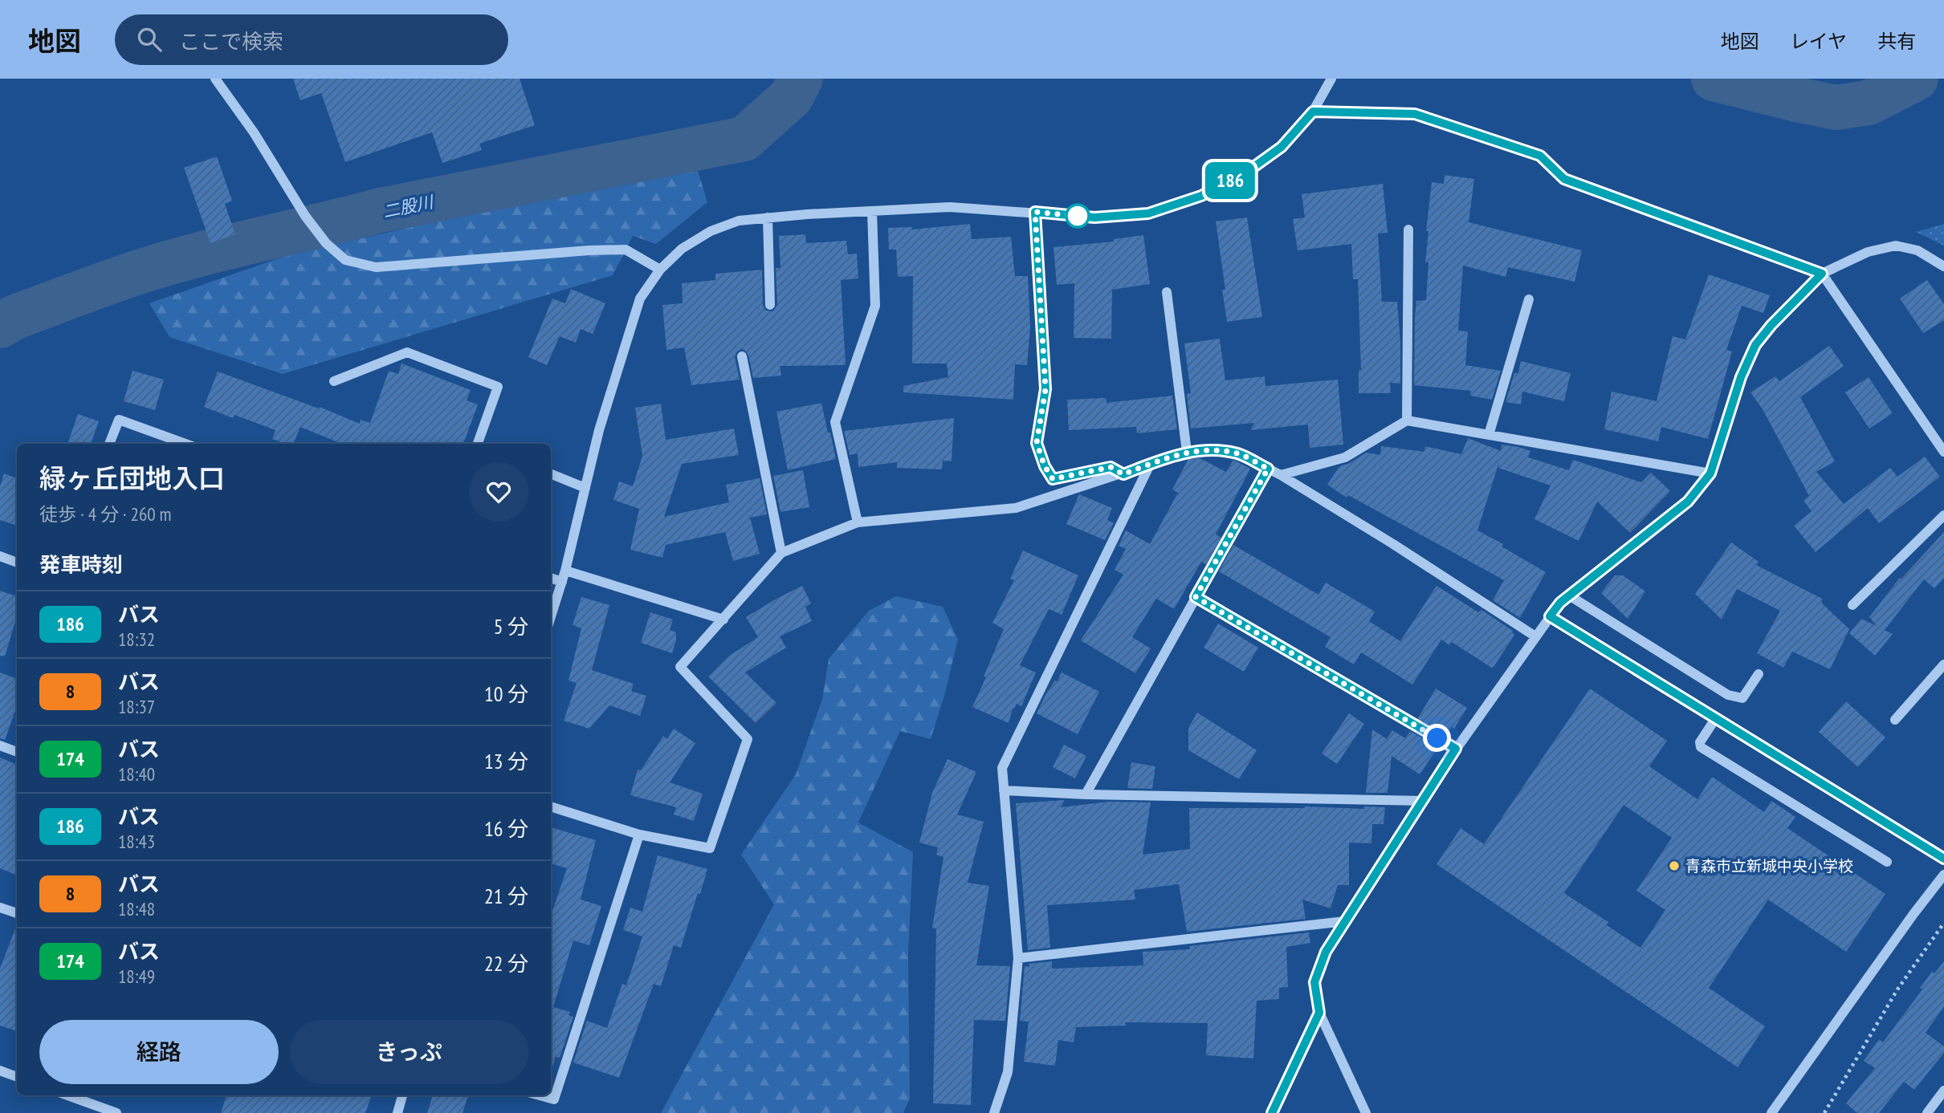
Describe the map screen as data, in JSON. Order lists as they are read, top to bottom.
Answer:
{
  "water": ["二股川"],
  "places": ["青森市立新城中央小学校"],
  "lines": ["bus line 186"],
  "page": {
    "header": "地図",
    "search": "ここで検索",
    "nav": ["地図", "レイヤ", "共有"],
    "on_map": "186",
    "heading": [
      ["緑ヶ丘団地入口", "徒歩 · 4 分 · 260 m"],
      "発車時刻"
    ],
    "list": [
      {
        "mark": "186",
        "name": "バス",
        "note": "18:32",
        "value": "5 分"
      },
      {
        "mark": "8",
        "name": "バス",
        "note": "18:37",
        "value": "10 分"
      },
      {
        "mark": "174",
        "name": "バス",
        "note": "18:40",
        "value": "13 分"
      },
      {
        "mark": "186",
        "name": "バス",
        "note": "18:43",
        "value": "16 分"
      },
      {
        "mark": "8",
        "name": "バス",
        "note": "18:48",
        "value": "21 分"
      },
      {
        "mark": "174",
        "name": "バス",
        "note": "18:49",
        "value": "22 分"
      }
    ],
    "buttons": ["経路", "きっぷ"]
  }
}
